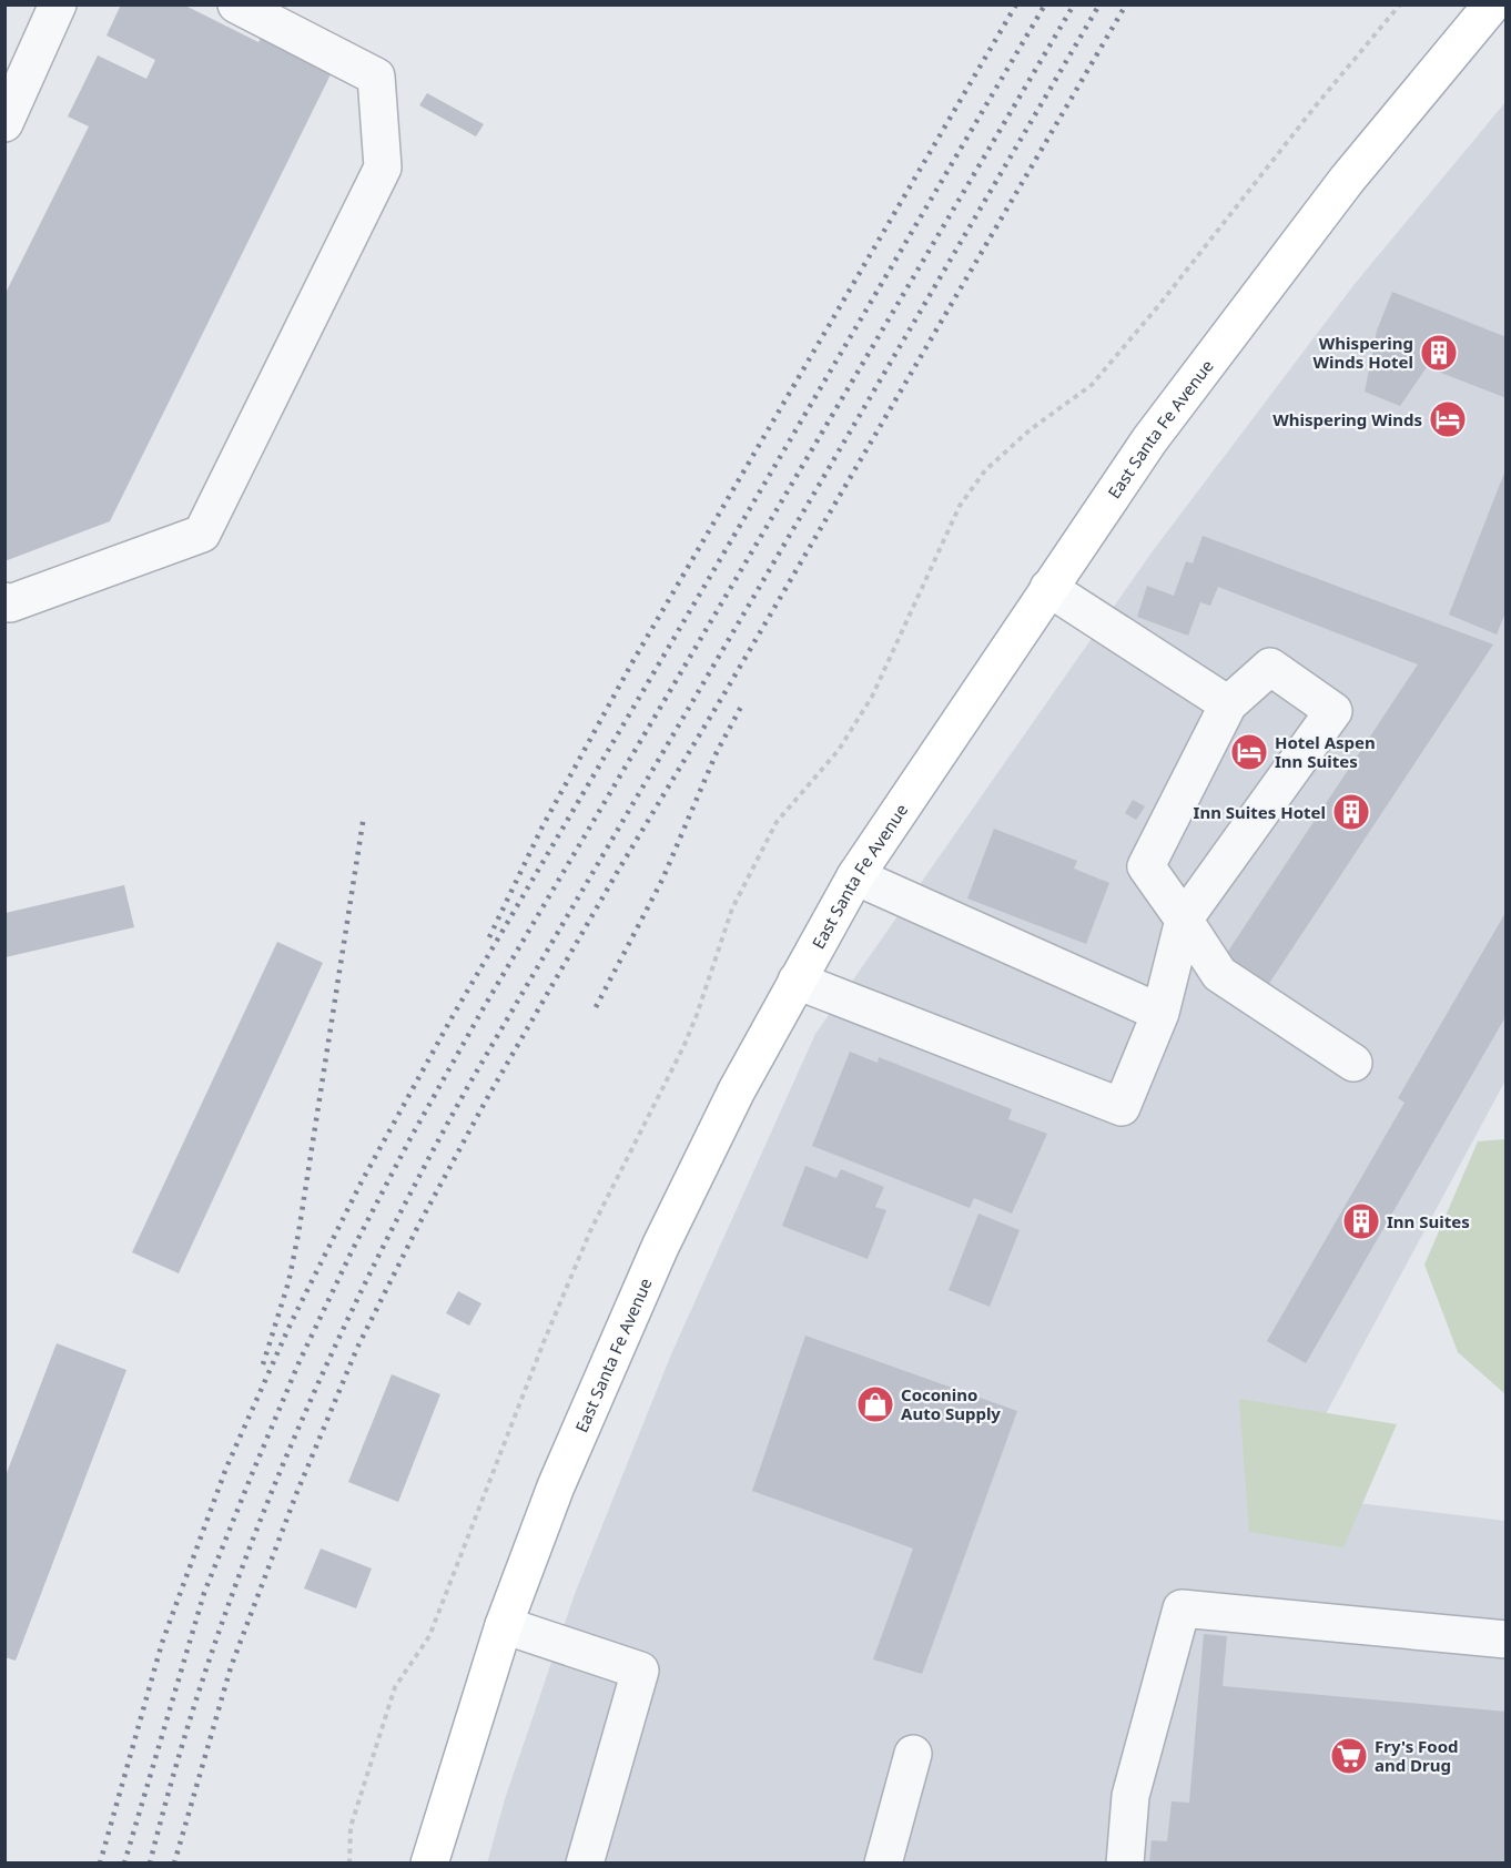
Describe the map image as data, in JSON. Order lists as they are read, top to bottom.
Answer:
{
  "streets": {
    "main road": ["East Santa Fe Avenue"]
  },
  "places": {
    "building": ["Whispering Winds Hotel", "Inn Suites Hotel", "Inn Suites"],
    "hotel": ["Whispering Winds", "Hotel Aspen Inn Suites"],
    "shop": ["Coconino Auto Supply"],
    "supermarket": ["Fry's Food and Drug"]
  }
}
